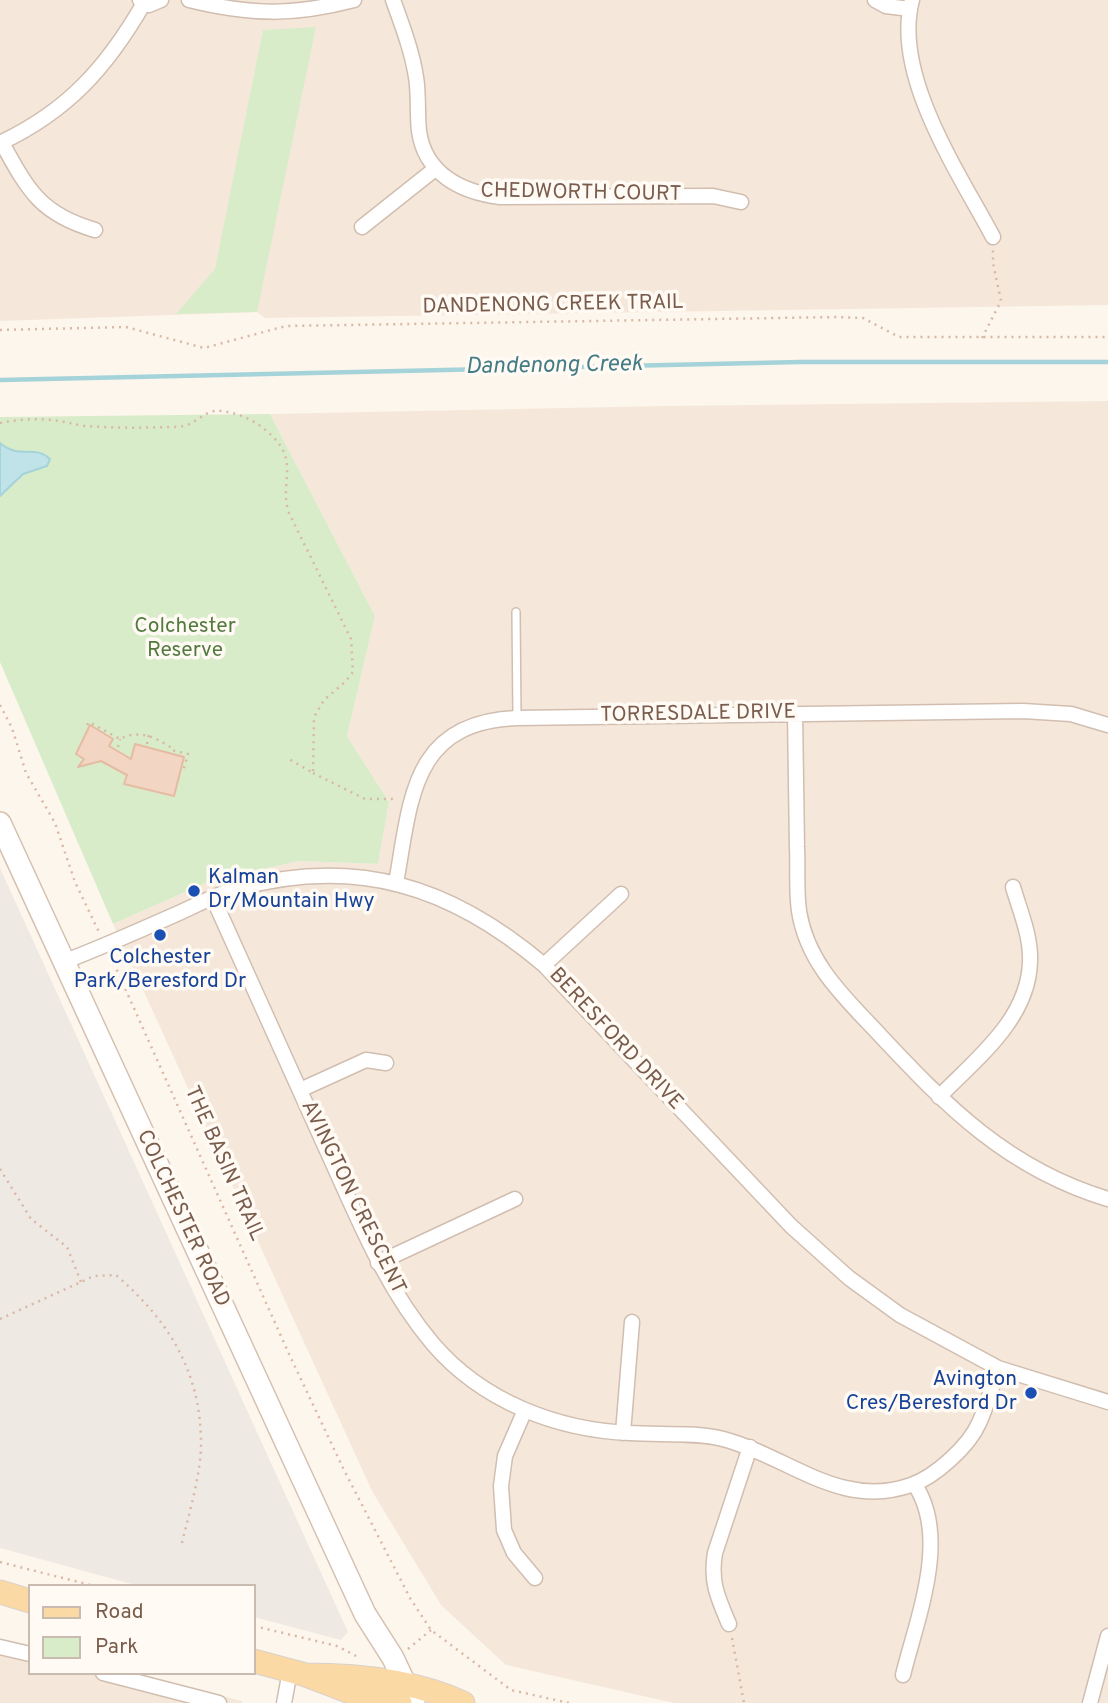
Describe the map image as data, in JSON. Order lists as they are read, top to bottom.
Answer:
{
  "streets": {
    "main road": ["COLCHESTER ROAD"],
    "street": [
      "CHEDWORTH COURT",
      "TORRESDALE DRIVE",
      "BERESFORD DRIVE",
      "AVINGTON CRESCENT"
    ],
    "path": ["DANDENONG CREEK TRAIL", "THE BASIN TRAIL"]
  },
  "crossings": [
    ["TORRESDALE DRIVE", "BERESFORD DRIVE"],
    ["BERESFORD DRIVE", "THE BASIN TRAIL"],
    ["BERESFORD DRIVE", "AVINGTON CRESCENT"],
    ["BERESFORD DRIVE", "COLCHESTER ROAD"]
  ],
  "water": ["Dandenong Creek"],
  "parks": ["Colchester Reserve"],
  "places": ["Kalman Dr/Mountain Hwy", "Colchester Park/Beresford Dr", "Avington Cres/Beresford Dr"],
  "legend": ["Road", "Park"]
}
